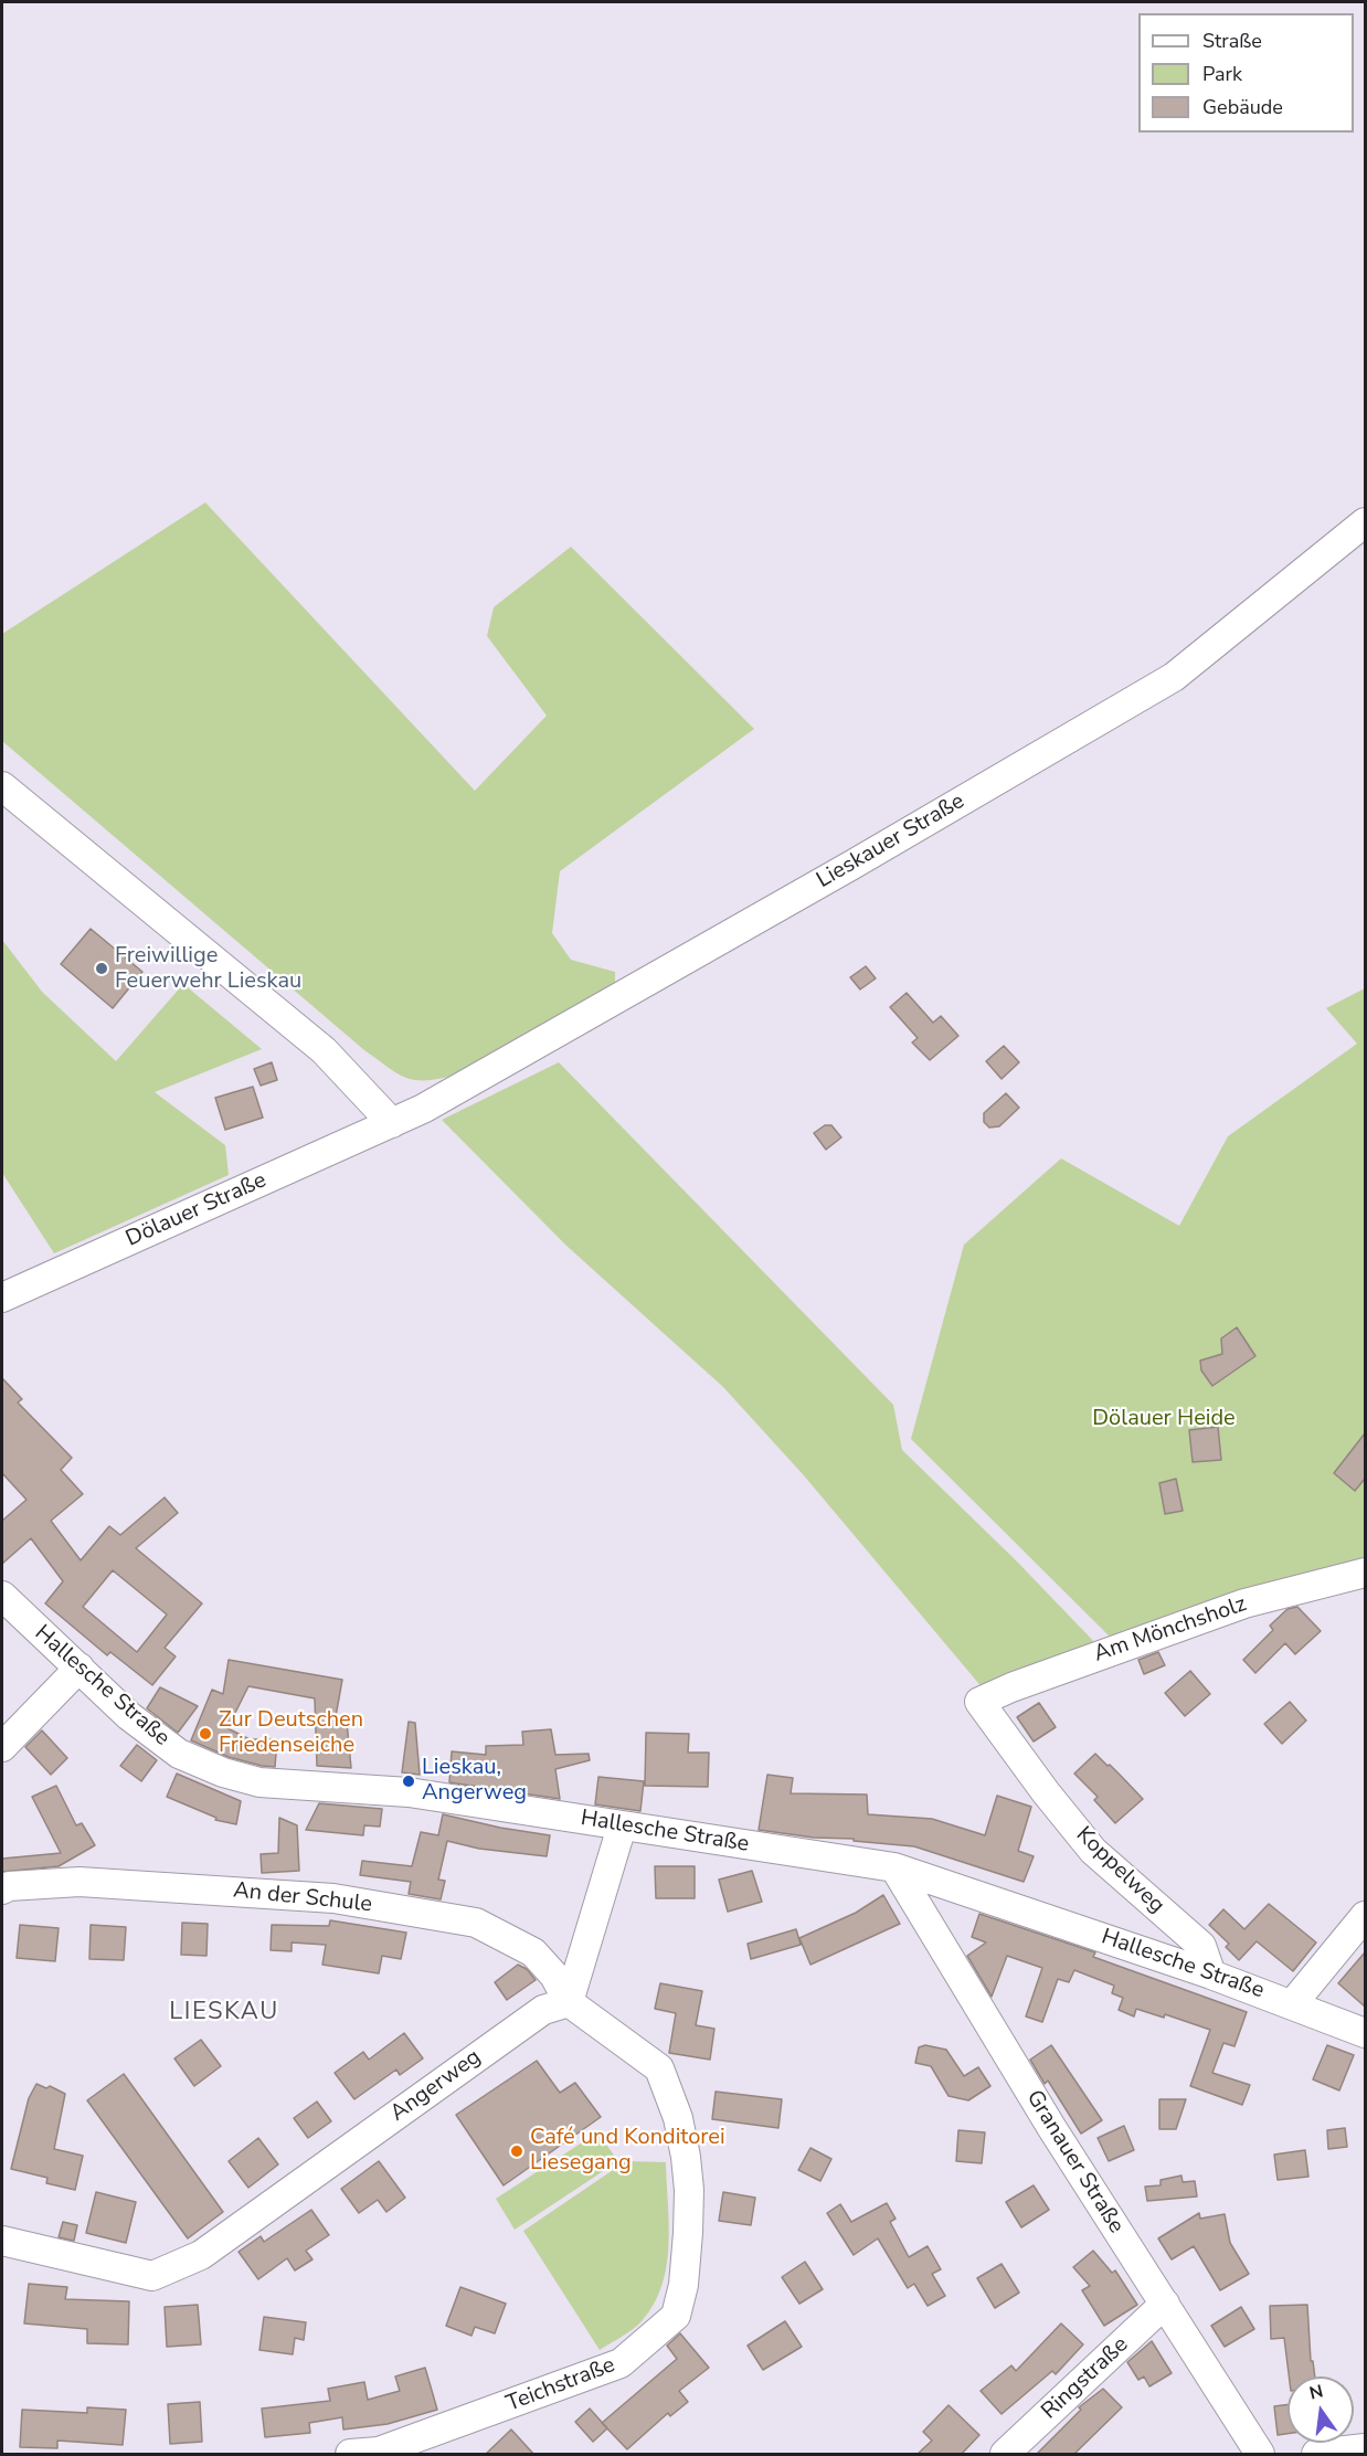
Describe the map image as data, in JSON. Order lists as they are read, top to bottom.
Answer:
{
  "streets": {
    "street": [
      "Lieskauer Straße",
      "Dölauer Straße",
      "Am Mönchsholz",
      "Hallesche Straße",
      "Koppelweg",
      "An der Schule",
      "Angerweg",
      "Granauer Straße",
      "Ringstraße",
      "Teichstraße"
    ]
  },
  "crossings": [
    ["Lieskauer Straße", "Dölauer Straße"],
    ["Am Mönchsholz", "Koppelweg"],
    ["Hallesche Straße", "Koppelweg"],
    ["Hallesche Straße", "Granauer Straße"],
    ["An der Schule", "Angerweg"],
    ["An der Schule", "Teichstraße"],
    ["Angerweg", "Teichstraße"],
    ["Granauer Straße", "Ringstraße"]
  ],
  "districts": ["LIESKAU"],
  "parks": ["Dölauer Heide"],
  "places": [
    "Freiwillige Feuerwehr Lieskau",
    "Zur Deutschen Friedenseiche",
    "Lieskau, Angerweg",
    "Café und Konditorei Liesegang"
  ],
  "legend": ["Straße", "Park", "Gebäude"],
  "north": "top"
}
